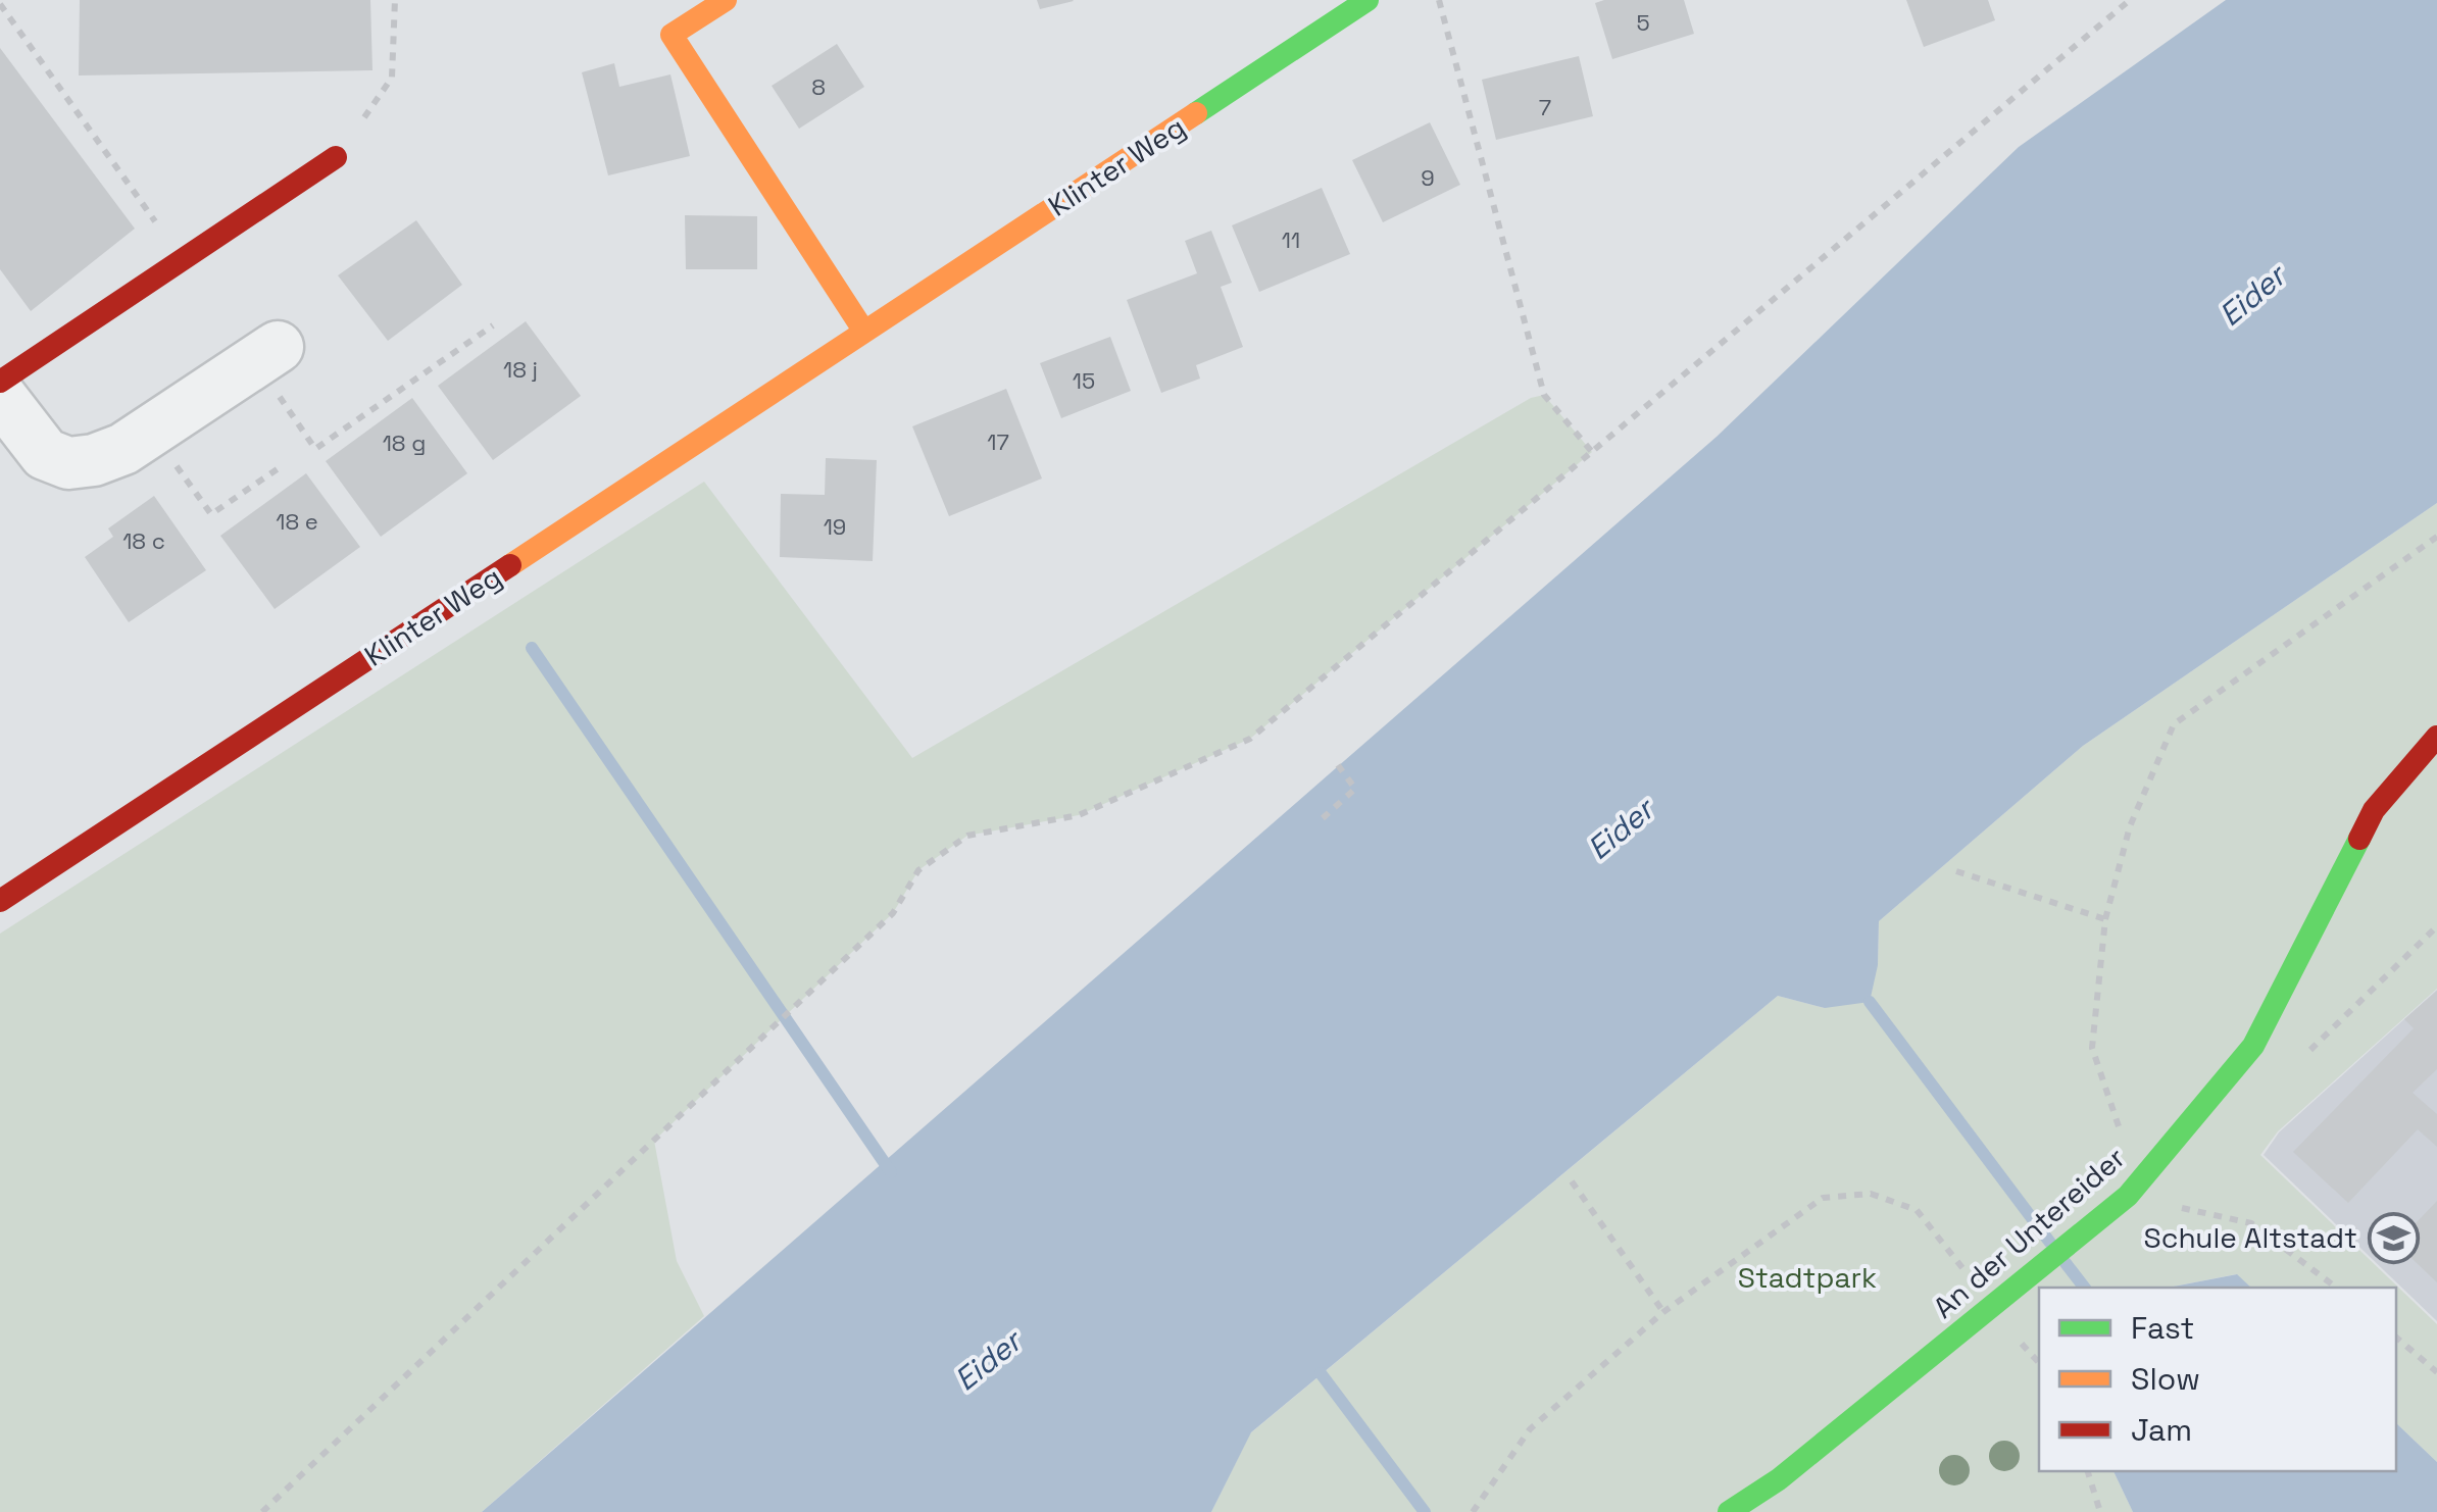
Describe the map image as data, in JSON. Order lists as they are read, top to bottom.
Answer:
{
  "streets": {
    "street": ["Klinter Weg", "An der Untereider"]
  },
  "water": ["Eider"],
  "parks": ["Stadtpark"],
  "places": {
    "school or university": ["Schule Altstadt"]
  },
  "house_numbers": [
    "5",
    "8",
    "7",
    "9",
    "11",
    "18 j",
    "15",
    "17",
    "18 g",
    "18 e",
    "19",
    "18 c"
  ],
  "legend": ["Fast", "Slow", "Jam"]
}
